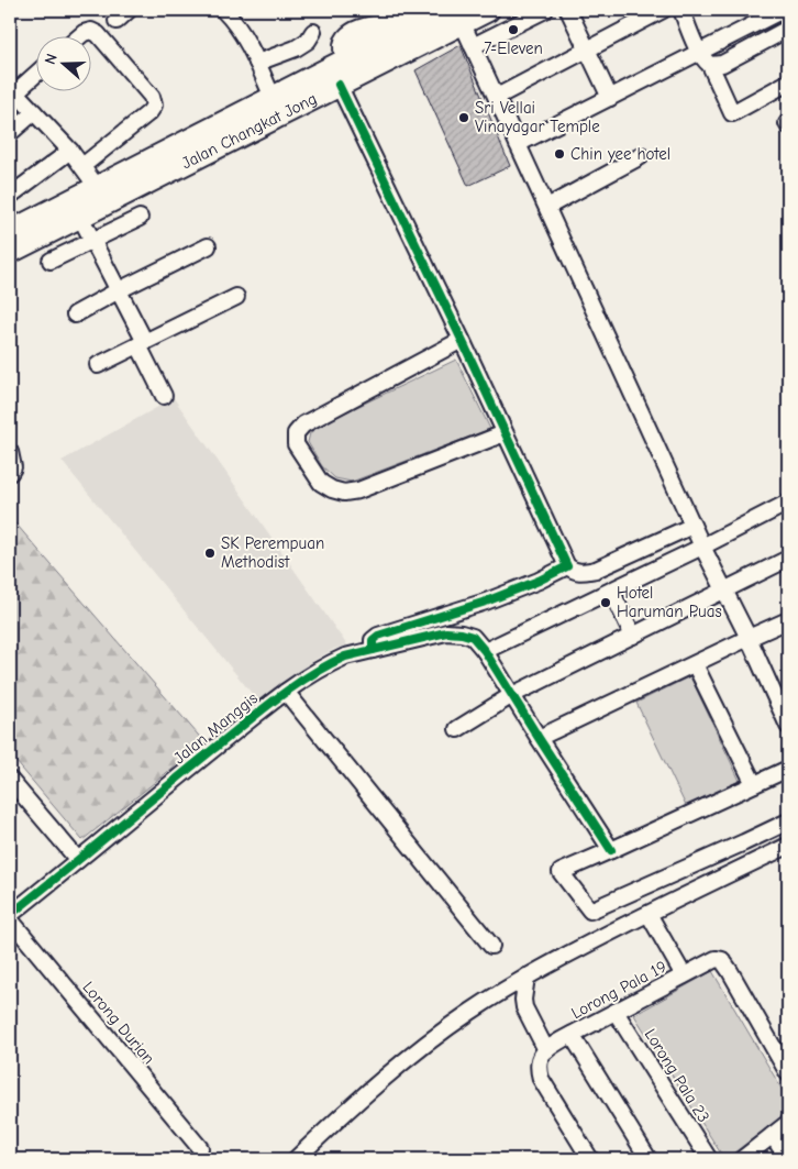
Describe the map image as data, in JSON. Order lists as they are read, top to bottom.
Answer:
{
  "streets": {
    "highway": ["Jalan Changkat Jong"],
    "street": [
      "Jalan Manggis",
      "Lorong Pala 19",
      "Lorong Durian",
      "Lorong Pala 23"
    ]
  },
  "crossings": [
    ["Lorong Pala 19", "Lorong Pala 23"]
  ],
  "places": [
    "7-Eleven",
    "Sri Vellai Vinayagar Temple",
    "Chin yee hotel",
    "SK Perempuan Methodist",
    "Hotel Haruman Puas"
  ],
  "north": "left"
}
